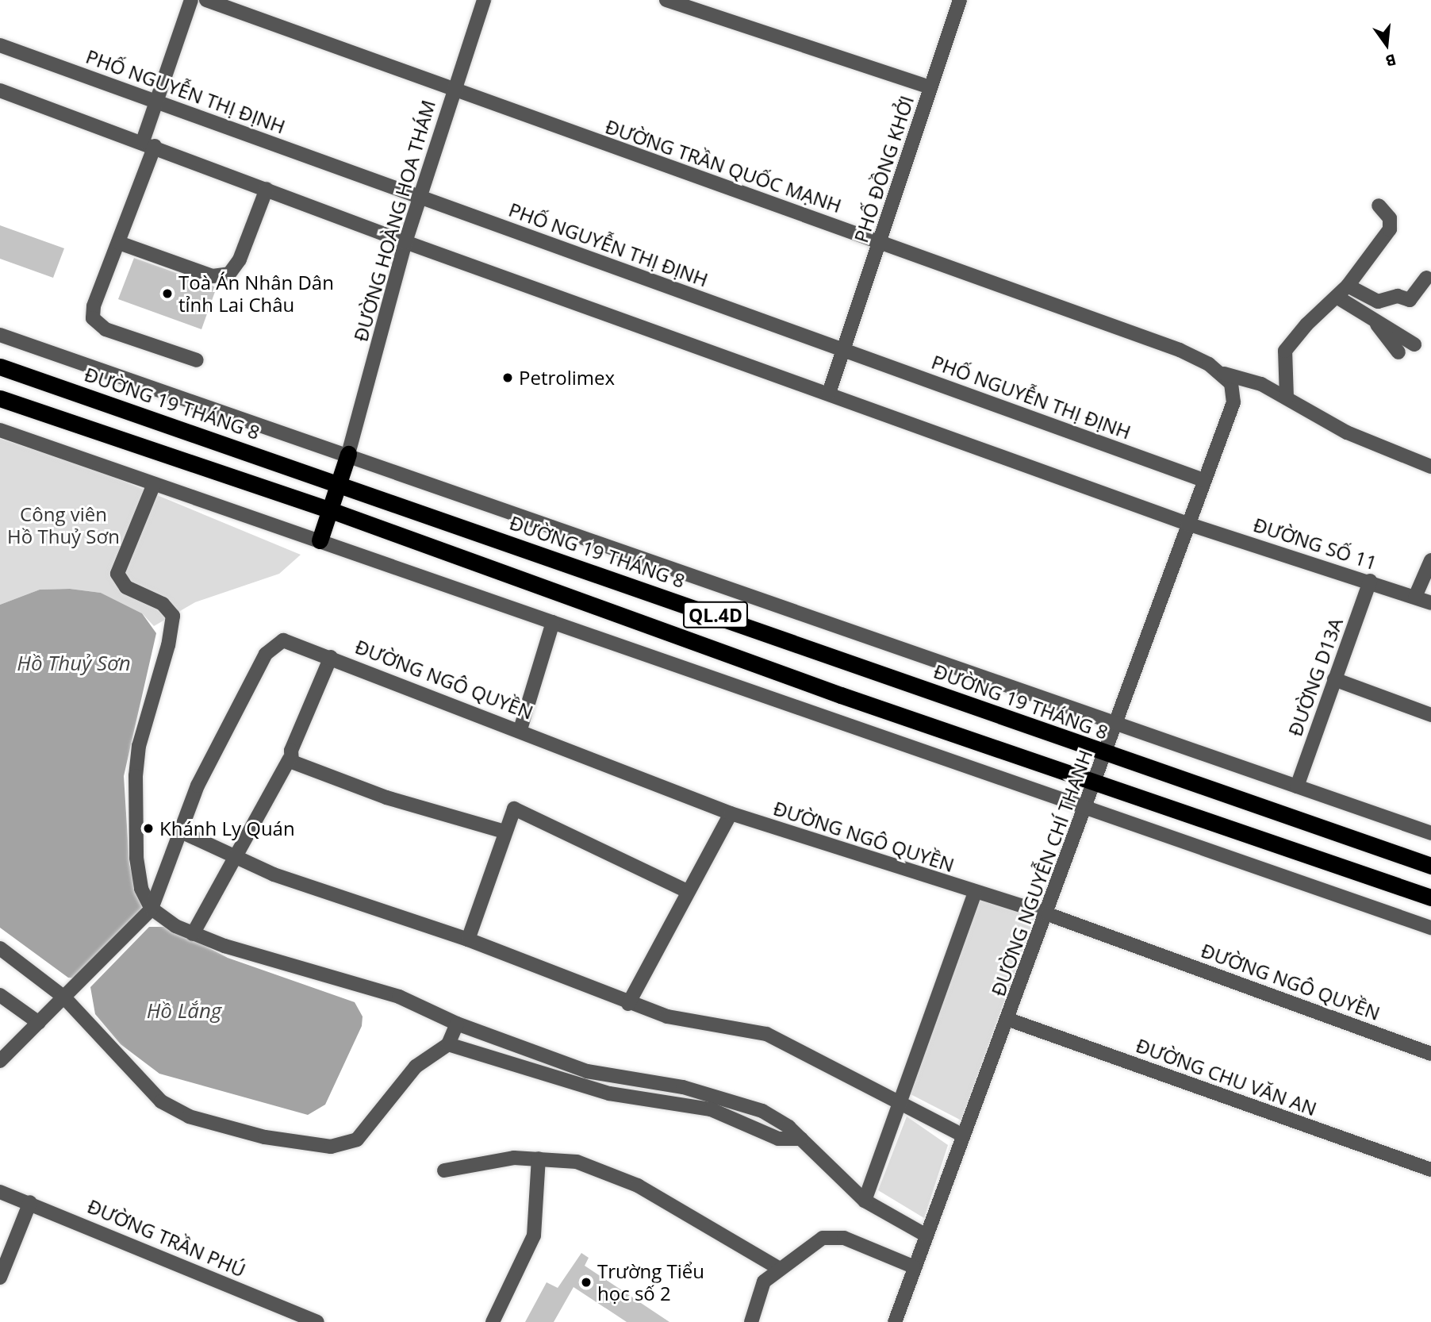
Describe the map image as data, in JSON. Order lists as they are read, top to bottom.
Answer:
{
  "streets": {
    "highway": ["ĐƯỜNG 19 THÁNG 8", "QL.4D"],
    "street": [
      "PHỐ NGUYỄN THỊ ĐỊNH",
      "ĐƯỜNG TRẦN QUỐC MẠNH",
      "PHỐ ĐỒNG KHỞI",
      "ĐƯỜNG HOÀNG HOA THÁM",
      "ĐƯỜNG SỐ 11",
      "ĐƯỜNG D13A",
      "ĐƯỜNG NGÔ QUYỀN",
      "ĐƯỜNG NGUYỄN CHÍ THANH",
      "ĐƯỜNG CHU VĂN AN",
      "ĐƯỜNG TRẦN PHÚ"
    ]
  },
  "crossings": [
    ["PHỐ NGUYỄN THỊ ĐỊNH", "PHỐ ĐỒNG KHỞI"],
    ["PHỐ NGUYỄN THỊ ĐỊNH", "ĐƯỜNG HOÀNG HOA THÁM"],
    ["PHỐ NGUYỄN THỊ ĐỊNH", "ĐƯỜNG NGUYỄN CHÍ THANH"],
    ["ĐƯỜNG TRẦN QUỐC MẠNH", "PHỐ ĐỒNG KHỞI"],
    ["ĐƯỜNG TRẦN QUỐC MẠNH", "ĐƯỜNG HOÀNG HOA THÁM"],
    ["ĐƯỜNG TRẦN QUỐC MẠNH", "ĐƯỜNG NGUYỄN CHÍ THANH"],
    ["ĐƯỜNG HOÀNG HOA THÁM", "ĐƯỜNG 19 THÁNG 8"],
    ["ĐƯỜNG 19 THÁNG 8", "ĐƯỜNG D13A"],
    ["ĐƯỜNG 19 THÁNG 8", "ĐƯỜNG NGUYỄN CHÍ THANH"],
    ["ĐƯỜNG SỐ 11", "ĐƯỜNG D13A"],
    ["ĐƯỜNG SỐ 11", "ĐƯỜNG NGUYỄN CHÍ THANH"],
    ["QL.4D", "ĐƯỜNG NGUYỄN CHÍ THANH"],
    ["ĐƯỜNG NGÔ QUYỀN", "ĐƯỜNG NGUYỄN CHÍ THANH"],
    ["ĐƯỜNG NGUYỄN CHÍ THANH", "ĐƯỜNG CHU VĂN AN"]
  ],
  "water": ["Hồ Thuỷ Sơn", "Hồ Lắng"],
  "parks": ["Công viên Hồ Thuỷ Sơn"],
  "places": [
    "Toà Án Nhân Dân tỉnh Lai Châu",
    "Petrolimex",
    "Khánh Ly Quán",
    "Trường Tiểu học số 2"
  ],
  "north": "bottom"
}
